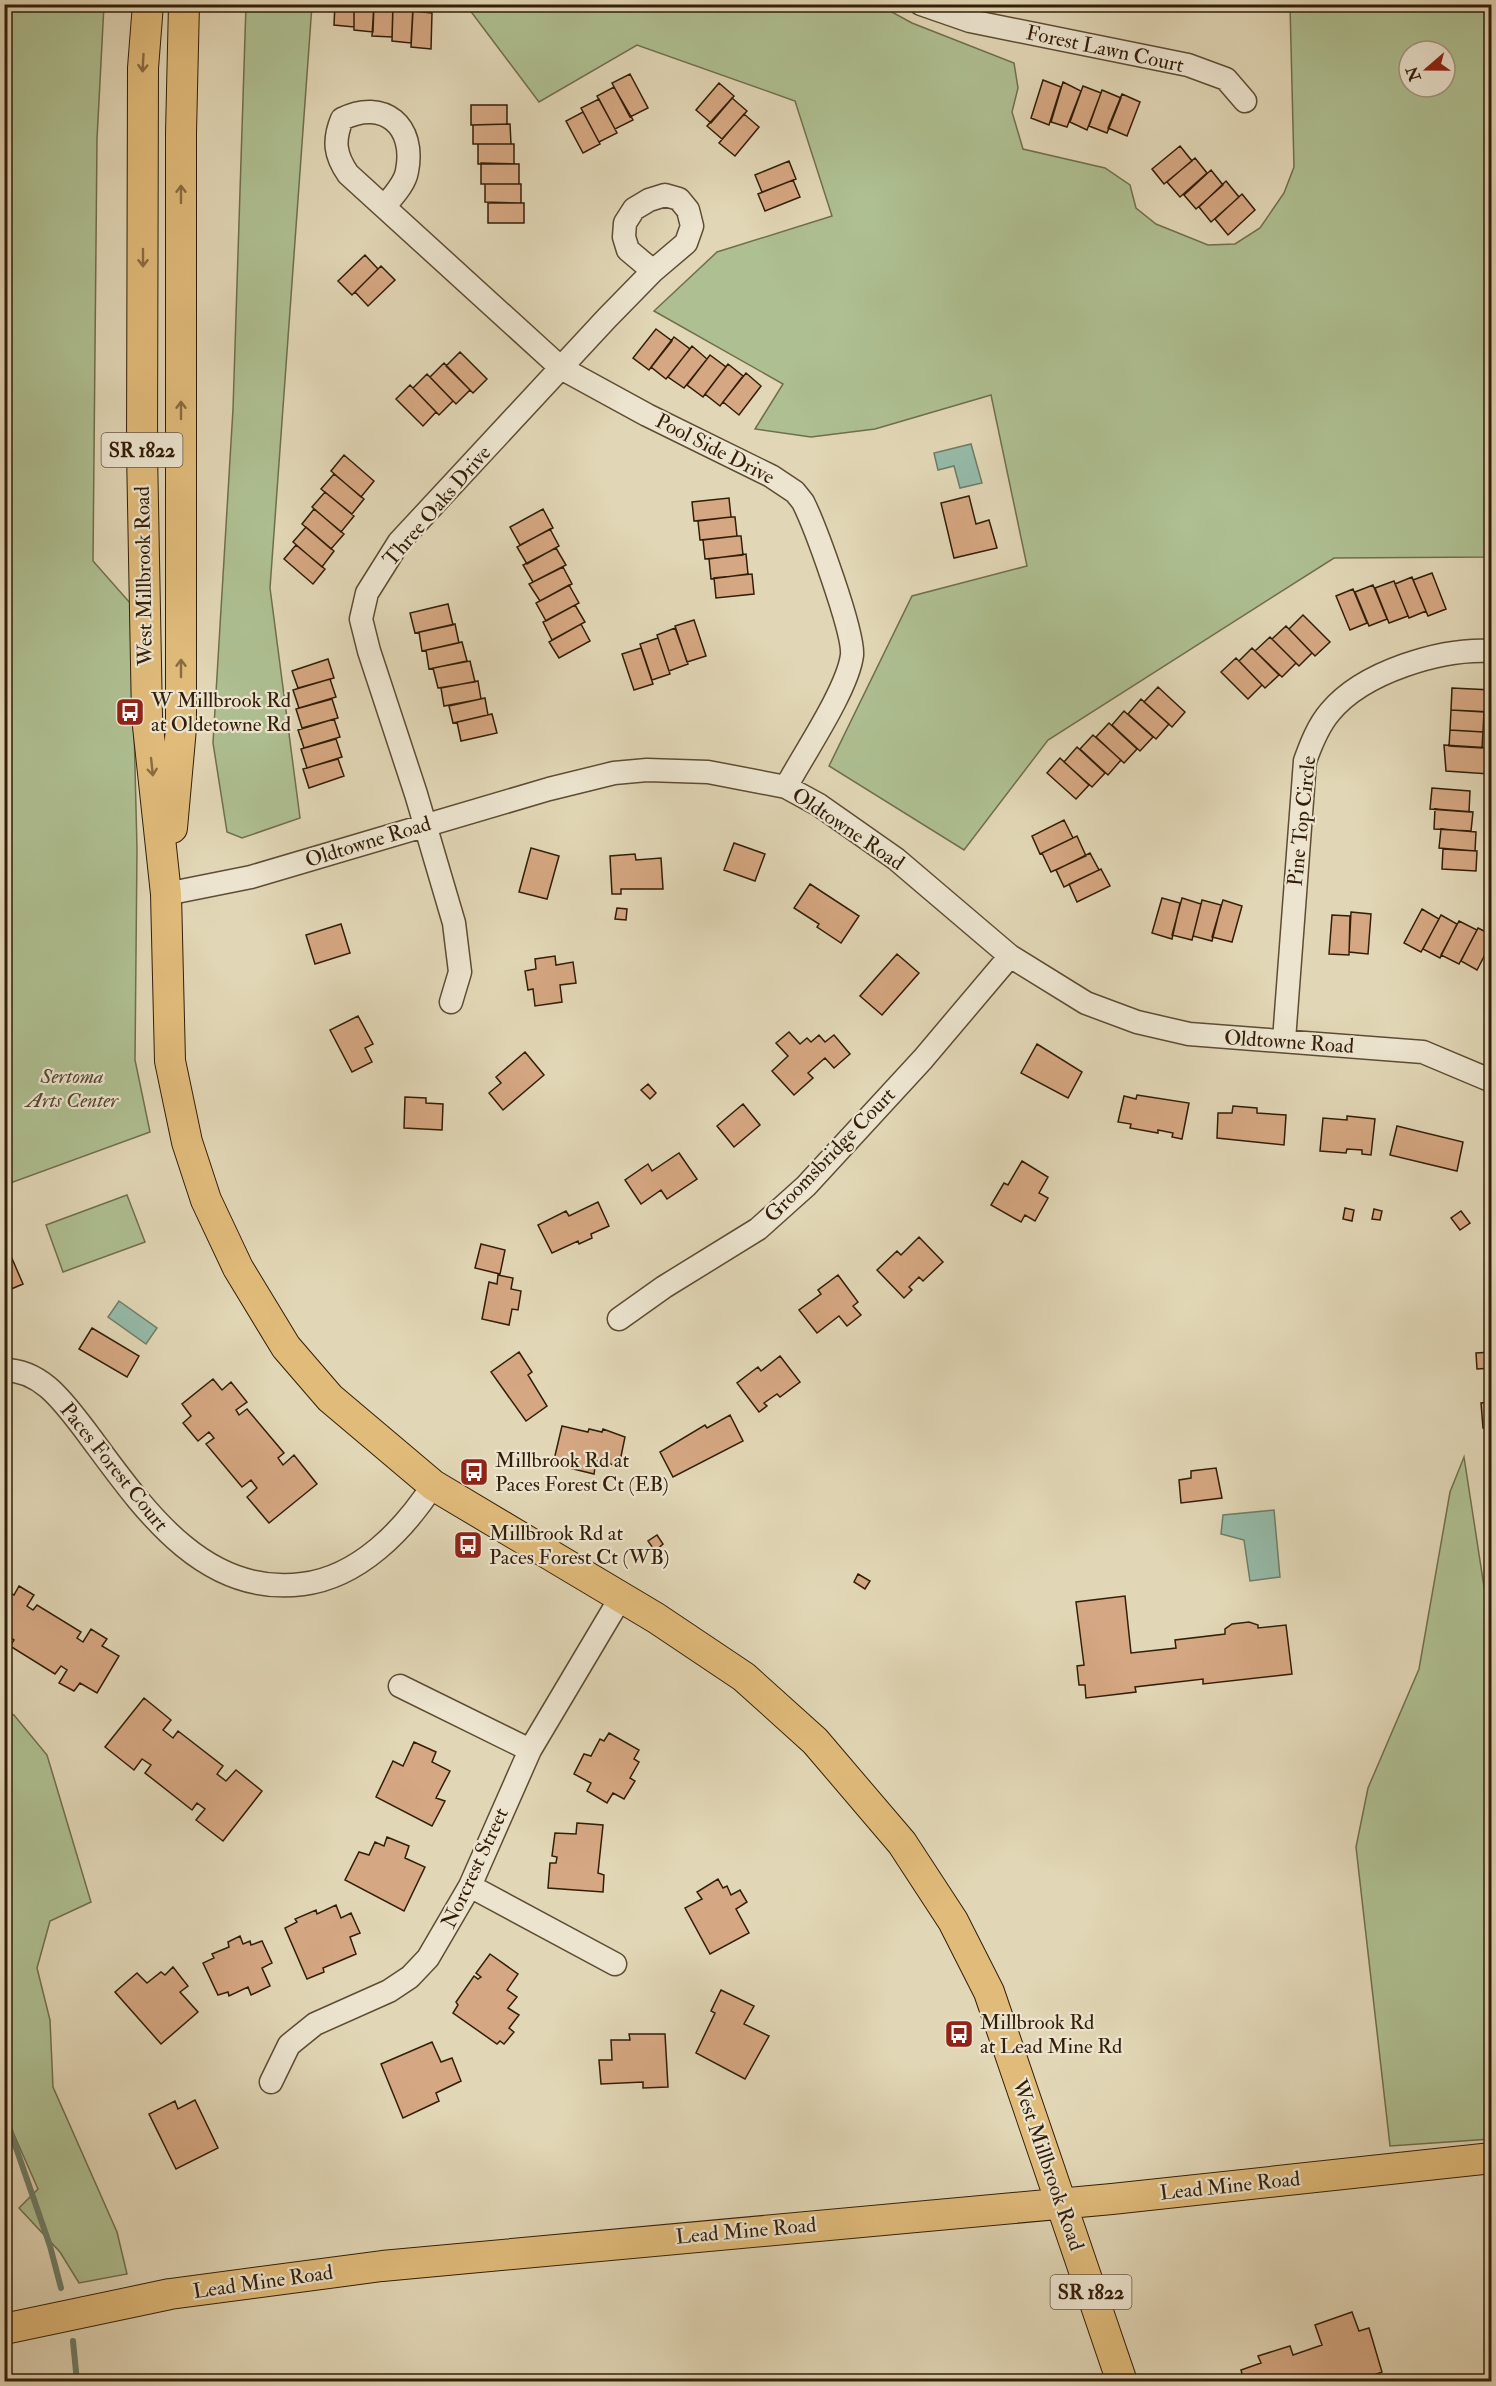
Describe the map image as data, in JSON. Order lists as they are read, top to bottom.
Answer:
{
  "streets": {
    "main road": ["SR 1822", "West Millbrook Road", "Lead Mine Road"],
    "street": [
      "Forest Lawn Court",
      "Pool Side Drive",
      "Three Oaks Drive",
      "Pine Top Circle",
      "Oldtowne Road",
      "Groomsbridge Court",
      "Paces Forest Court",
      "Norcrest Street"
    ]
  },
  "crossings": [
    ["Pool Side Drive", "Three Oaks Drive"],
    ["Pool Side Drive", "Oldtowne Road"],
    ["Three Oaks Drive", "Oldtowne Road"],
    ["West Millbrook Road", "Oldtowne Road"],
    ["West Millbrook Road", "Paces Forest Court"],
    ["West Millbrook Road", "Norcrest Street"],
    ["West Millbrook Road", "Lead Mine Road"],
    ["Pine Top Circle", "Oldtowne Road"],
    ["Oldtowne Road", "Groomsbridge Court"]
  ],
  "parks": ["Sertoma Arts Center"],
  "places": {
    "bus stop": [
      "W Millbrook Rd at Oldetowne Rd",
      "Millbrook Rd at Paces Forest Ct (EB)",
      "Millbrook Rd at Paces Forest Ct (WB)",
      "Millbrook Rd at Lead Mine Rd"
    ]
  },
  "north": "left"
}
